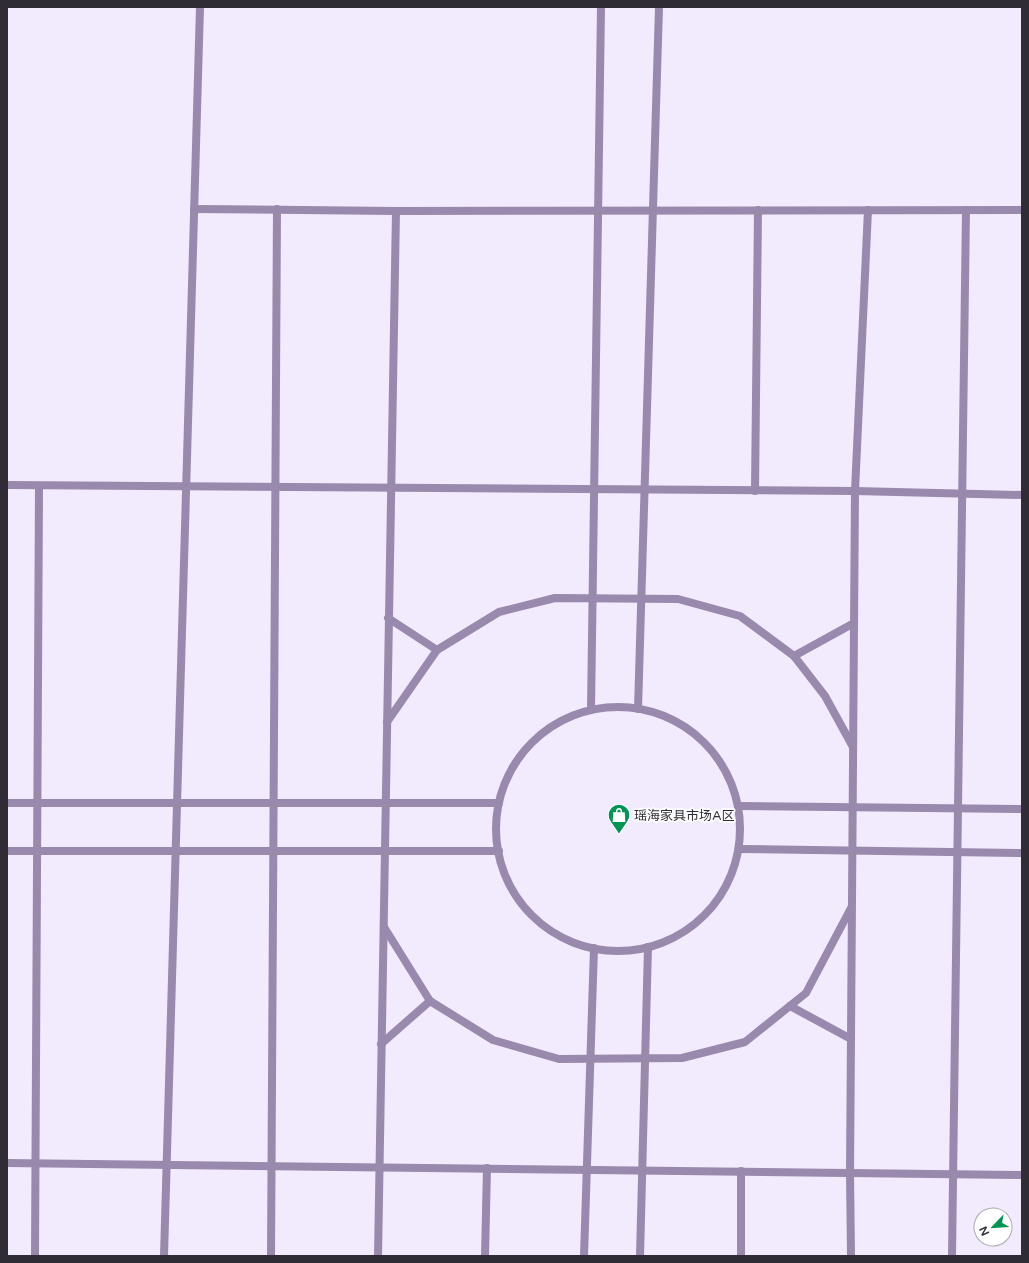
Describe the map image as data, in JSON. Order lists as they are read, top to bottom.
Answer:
{
  "places": {
    "shop": ["瑶海家具市场A区"]
  },
  "north": "bottom left"
}
